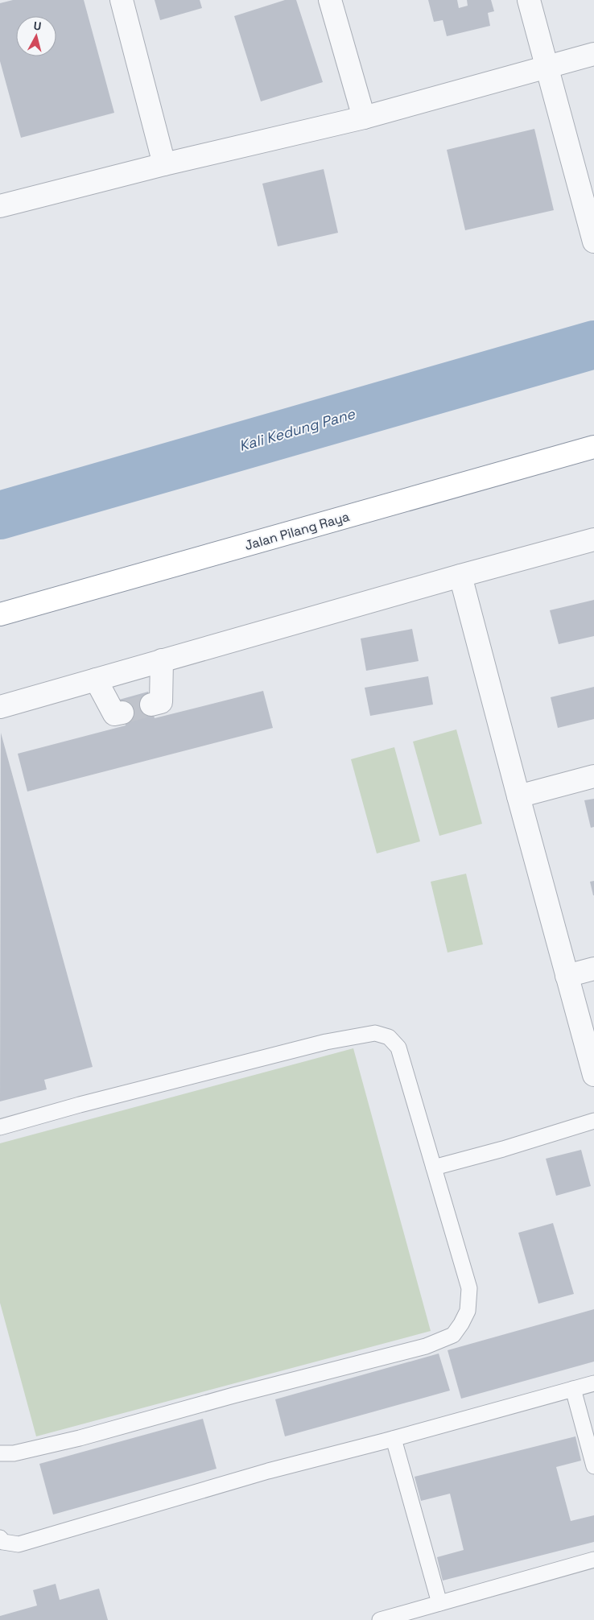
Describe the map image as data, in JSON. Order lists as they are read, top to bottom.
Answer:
{
  "streets": {
    "highway": ["Jalan Pilang Raya"]
  },
  "water": ["Kali Kedung Pane"],
  "north": "top"
}
